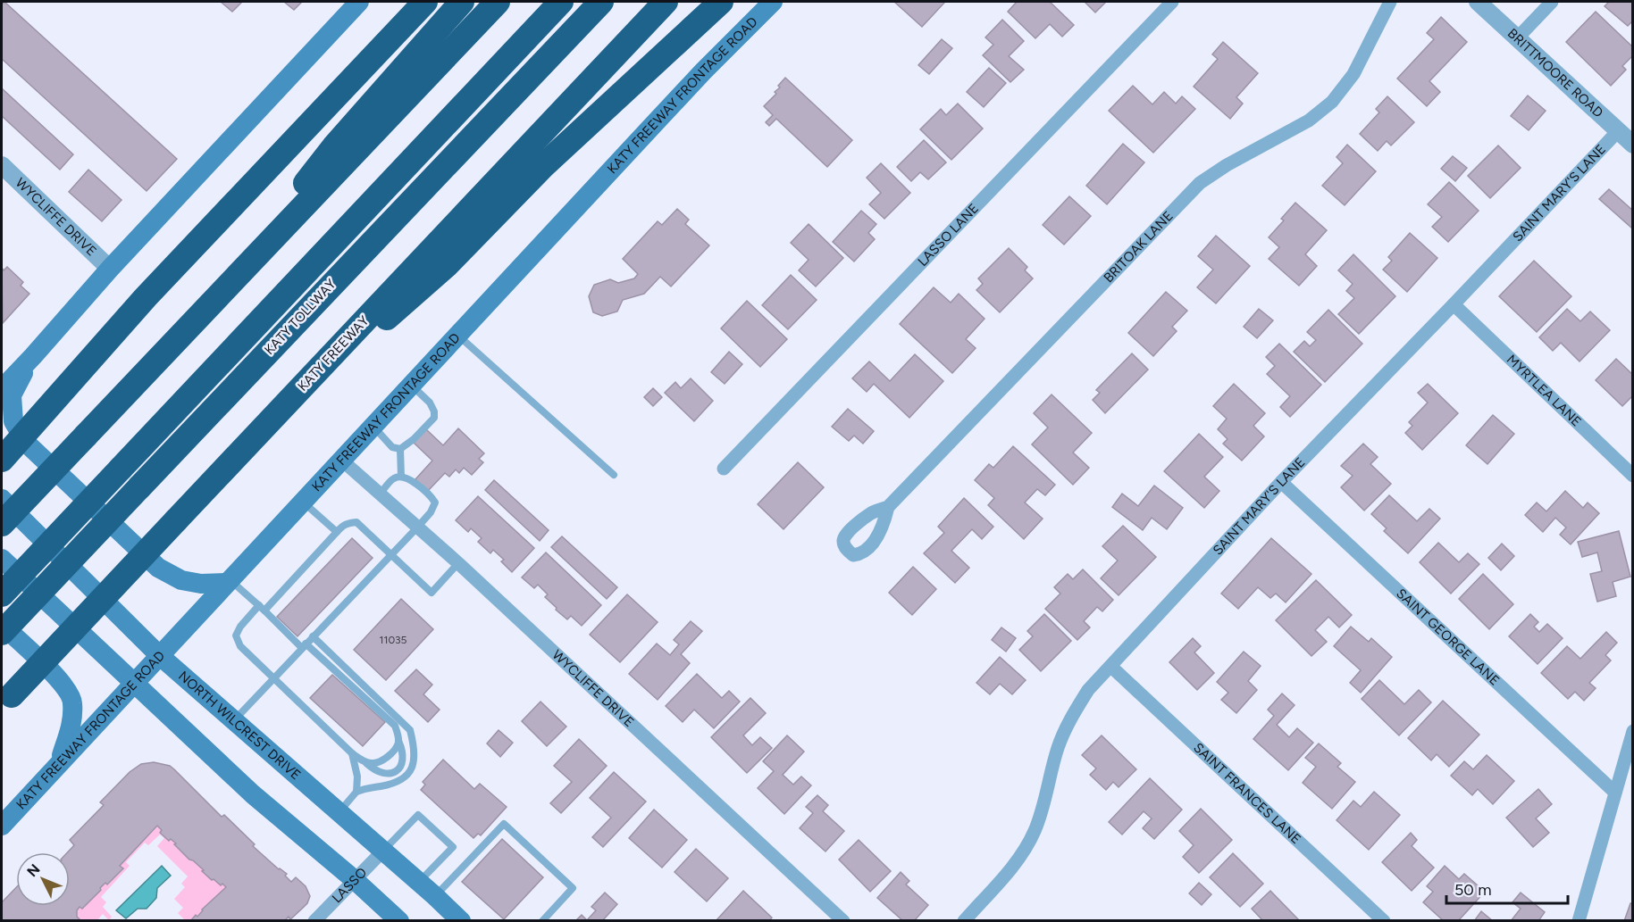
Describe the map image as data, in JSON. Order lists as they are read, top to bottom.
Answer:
{
  "streets": {
    "highway": ["KATY TOLLWAY", "KATY FREEWAY"],
    "main road": ["KATY FREEWAY FRONTAGE ROAD", "NORTH WILCREST DRIVE"],
    "street": [
      "BRITTMOORE ROAD",
      "SAINT MARY'S LANE",
      "WYCLIFFE DRIVE",
      "LASSO LANE",
      "BRITOAK LANE",
      "MYRTLEA LANE",
      "SAINT GEORGE LANE",
      "SAINT FRANCES LANE",
      "LASSO"
    ]
  },
  "crossings": [
    ["BRITTMOORE ROAD", "SAINT MARY'S LANE"],
    ["KATY FREEWAY FRONTAGE ROAD", "WYCLIFFE DRIVE"],
    ["KATY FREEWAY FRONTAGE ROAD", "NORTH WILCREST DRIVE"],
    ["SAINT MARY'S LANE", "MYRTLEA LANE"],
    ["SAINT MARY'S LANE", "SAINT GEORGE LANE"],
    ["SAINT MARY'S LANE", "SAINT FRANCES LANE"],
    ["NORTH WILCREST DRIVE", "LASSO"]
  ],
  "house_numbers": ["11035"],
  "scale_bar": "50 m",
  "north": "top left"
}
